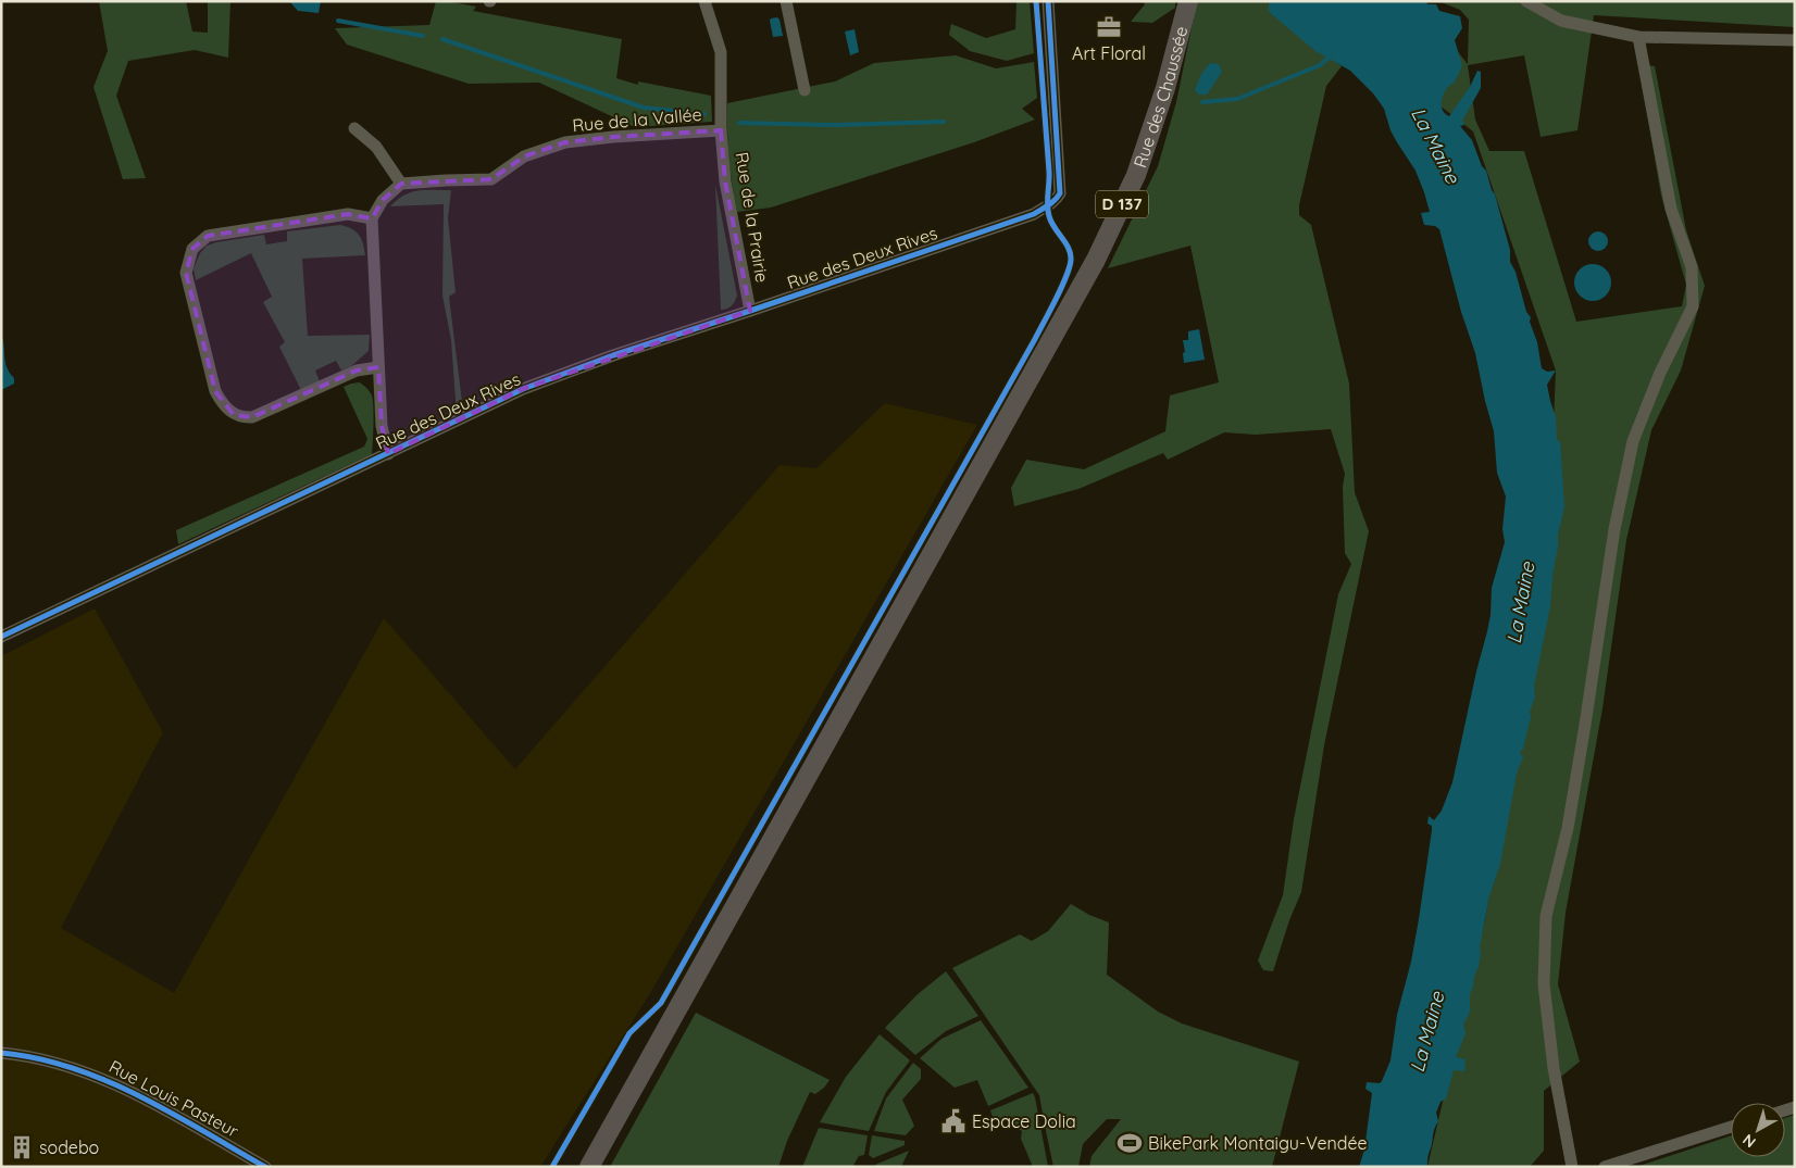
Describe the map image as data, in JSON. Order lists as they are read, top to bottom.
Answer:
{
  "streets": {
    "main road": ["Rue des Chaussée", "D 137"],
    "street": [
      "Rue de la Vallée",
      "Rue de la Prairie",
      "Rue des Deux Rives",
      "Rue Louis Pasteur"
    ]
  },
  "crossings": [
    ["Rue de la Vallée", "Rue de la Prairie"],
    ["Rue de la Prairie", "Rue des Deux Rives"]
  ],
  "water": ["La Maine"],
  "places": {
    "office": ["Art Floral"],
    "public building": ["Espace Dolia"],
    "sports": ["BikePark Montaigu-Vendée"],
    "building": ["sodebo"]
  },
  "north": "bottom left"
}
